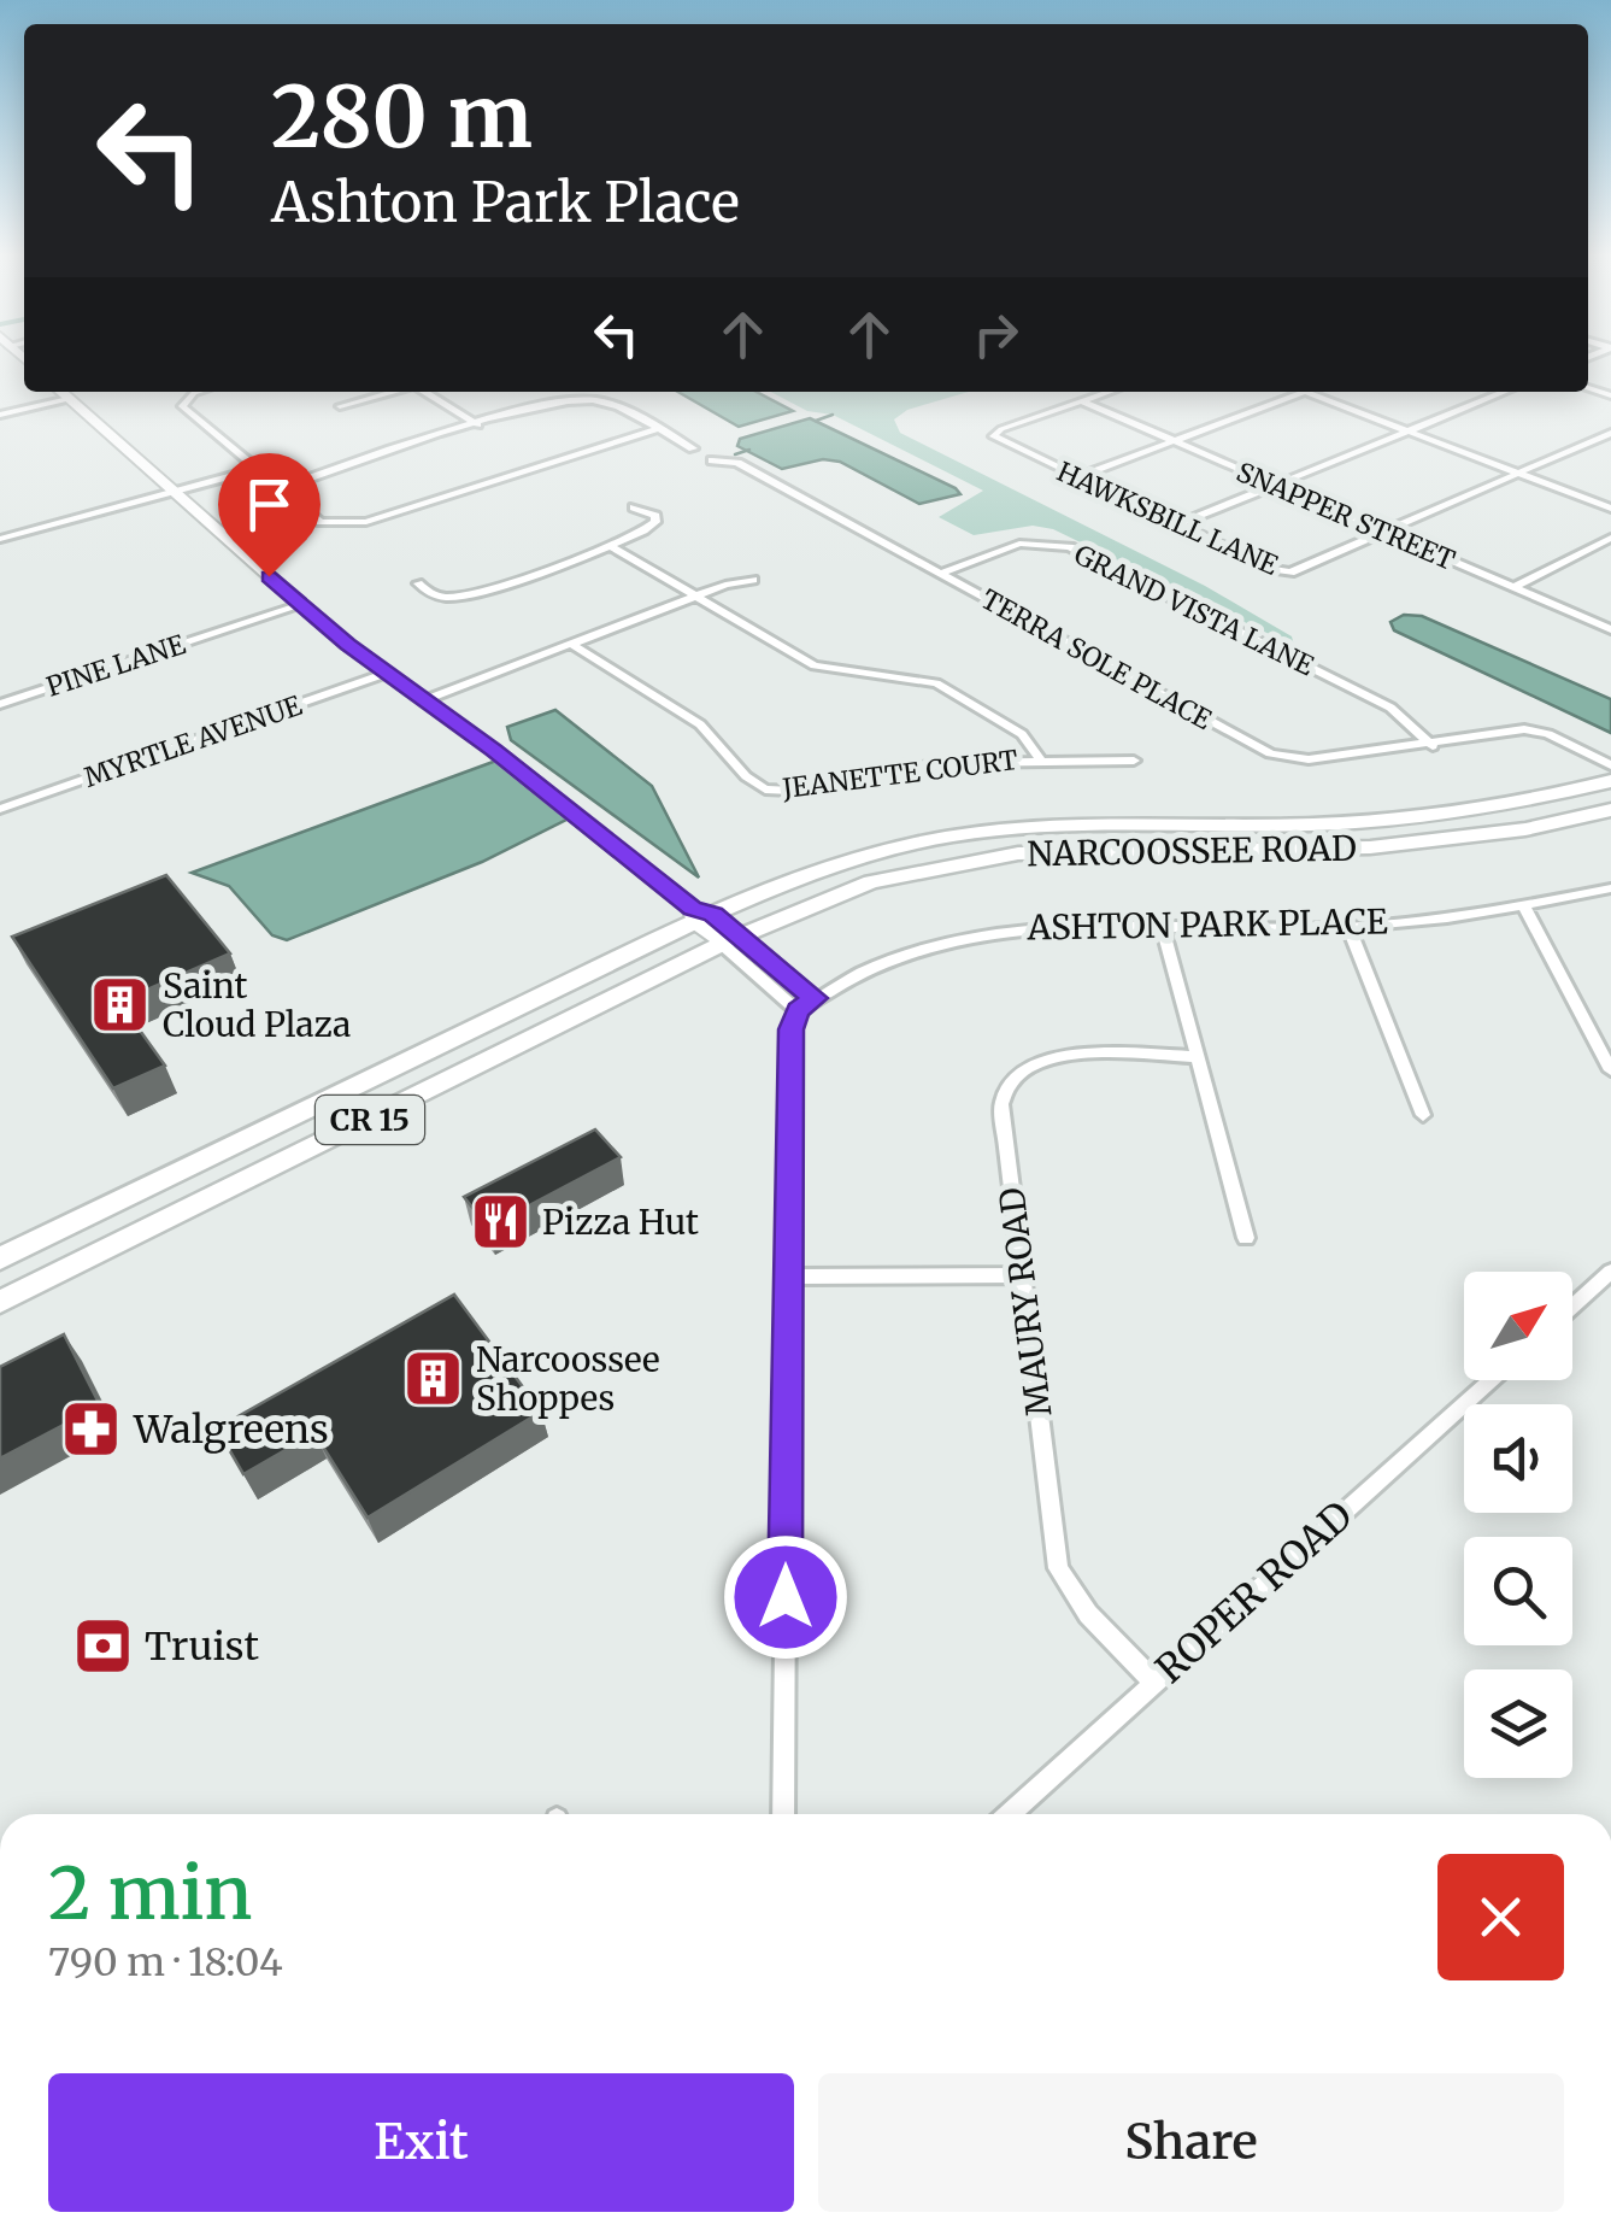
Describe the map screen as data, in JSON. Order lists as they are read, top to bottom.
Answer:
{
  "streets": {
    "main road": ["NARCOOSSEE ROAD", "CR 15"],
    "street": [
      "SNAPPER STREET",
      "HAWKSBILL LANE",
      "GRAND VISTA LANE",
      "TERRA SOLE PLACE",
      "PINE LANE",
      "MYRTLE AVENUE",
      "JEANETTE COURT",
      "ASHTON PARK PLACE",
      "MAURY ROAD",
      "ROPER ROAD"
    ]
  },
  "crossings": [
    ["SNAPPER STREET", "HAWKSBILL LANE"],
    ["GRAND VISTA LANE", "TERRA SOLE PLACE"],
    ["TERRA SOLE PLACE", "NARCOOSSEE ROAD"],
    ["MAURY ROAD", "ROPER ROAD"]
  ],
  "places": {
    "building": ["Saint Cloud Plaza", "Narcoossee Shoppes"],
    "restaurant": ["Pizza Hut"],
    "pharmacy": ["Walgreens"],
    "bank": ["Truist"]
  },
  "north": "top right",
  "page": {
    "turn": ["280 m", "Ashton Park Place"],
    "heading": ["2 min", "790 m · 18:04"],
    "buttons": ["Exit", "Share"]
  }
}
